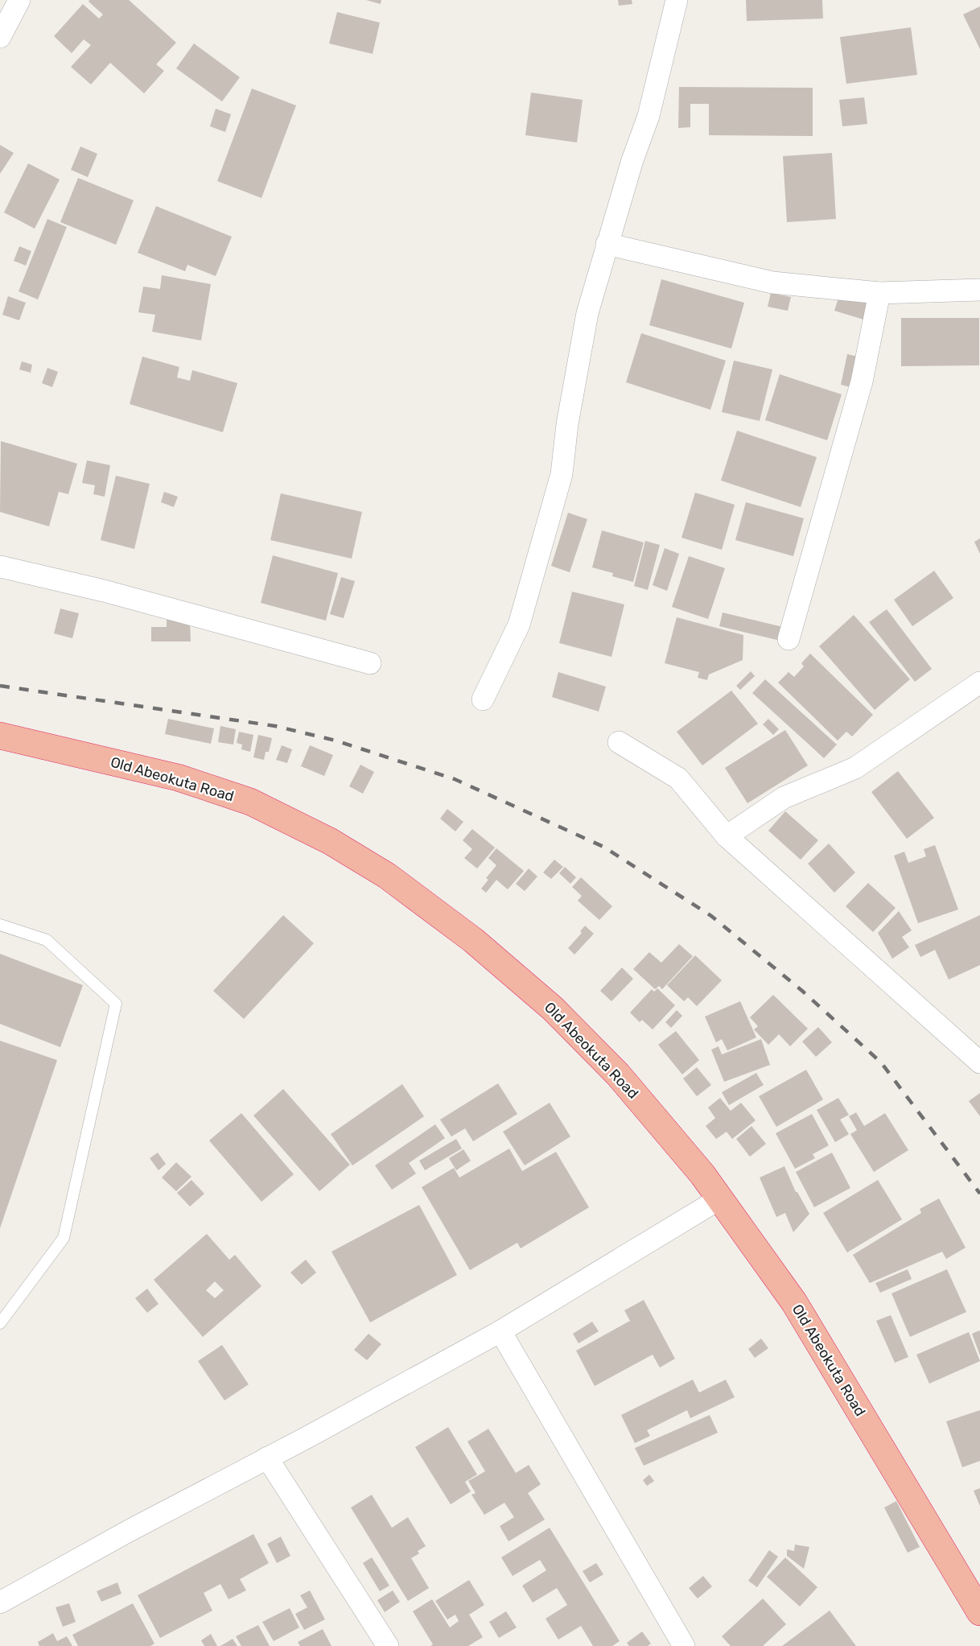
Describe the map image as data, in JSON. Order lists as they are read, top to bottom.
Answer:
{
  "streets": {
    "highway": ["Old Abeokuta Road"]
  }
}
